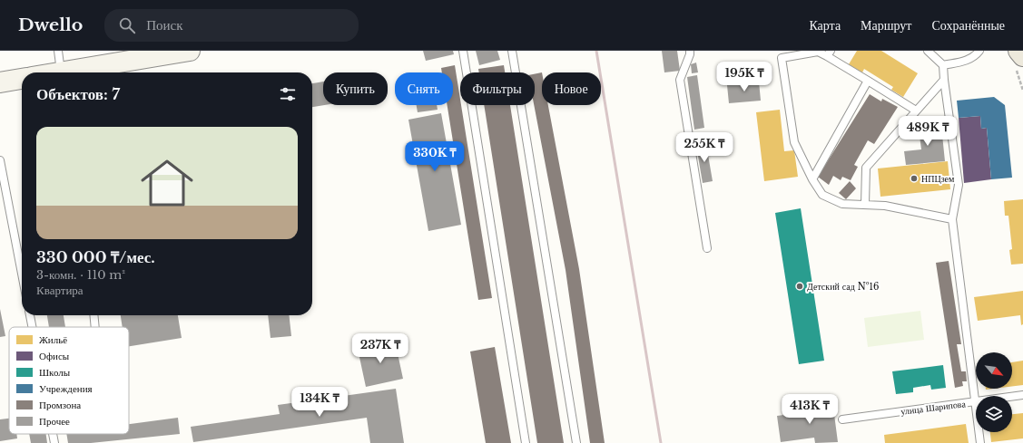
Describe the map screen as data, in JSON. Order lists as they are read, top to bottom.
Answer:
{
  "streets": {
    "lane": ["улица Шарипова"]
  },
  "places": ["НПЦзем", "Детский сад №16"],
  "legend": [
    "Жильё",
    "Офисы",
    "Школы",
    "Учреждения",
    "Промзона",
    "Прочее"
  ],
  "north": "bottom right",
  "page": {
    "header": "Dwello",
    "search": "Поиск",
    "nav": ["Карта", "Маршрут", "Сохранённые"],
    "price": [
      "195K ₸",
      "489K ₸",
      "255K ₸",
      "330K ₸",
      "237K ₸",
      "134K ₸",
      "413K ₸"
    ],
    "chip": [
      "Купить",
      "Снять",
      "Фильтры",
      "Новое"
    ],
    "heading": "Объектов: 7",
    "list": [
      {
        "name": "330 000 ₸/мес.",
        "note": "3-комн. · 110 m² · Квартира"
      }
    ]
  }
}
